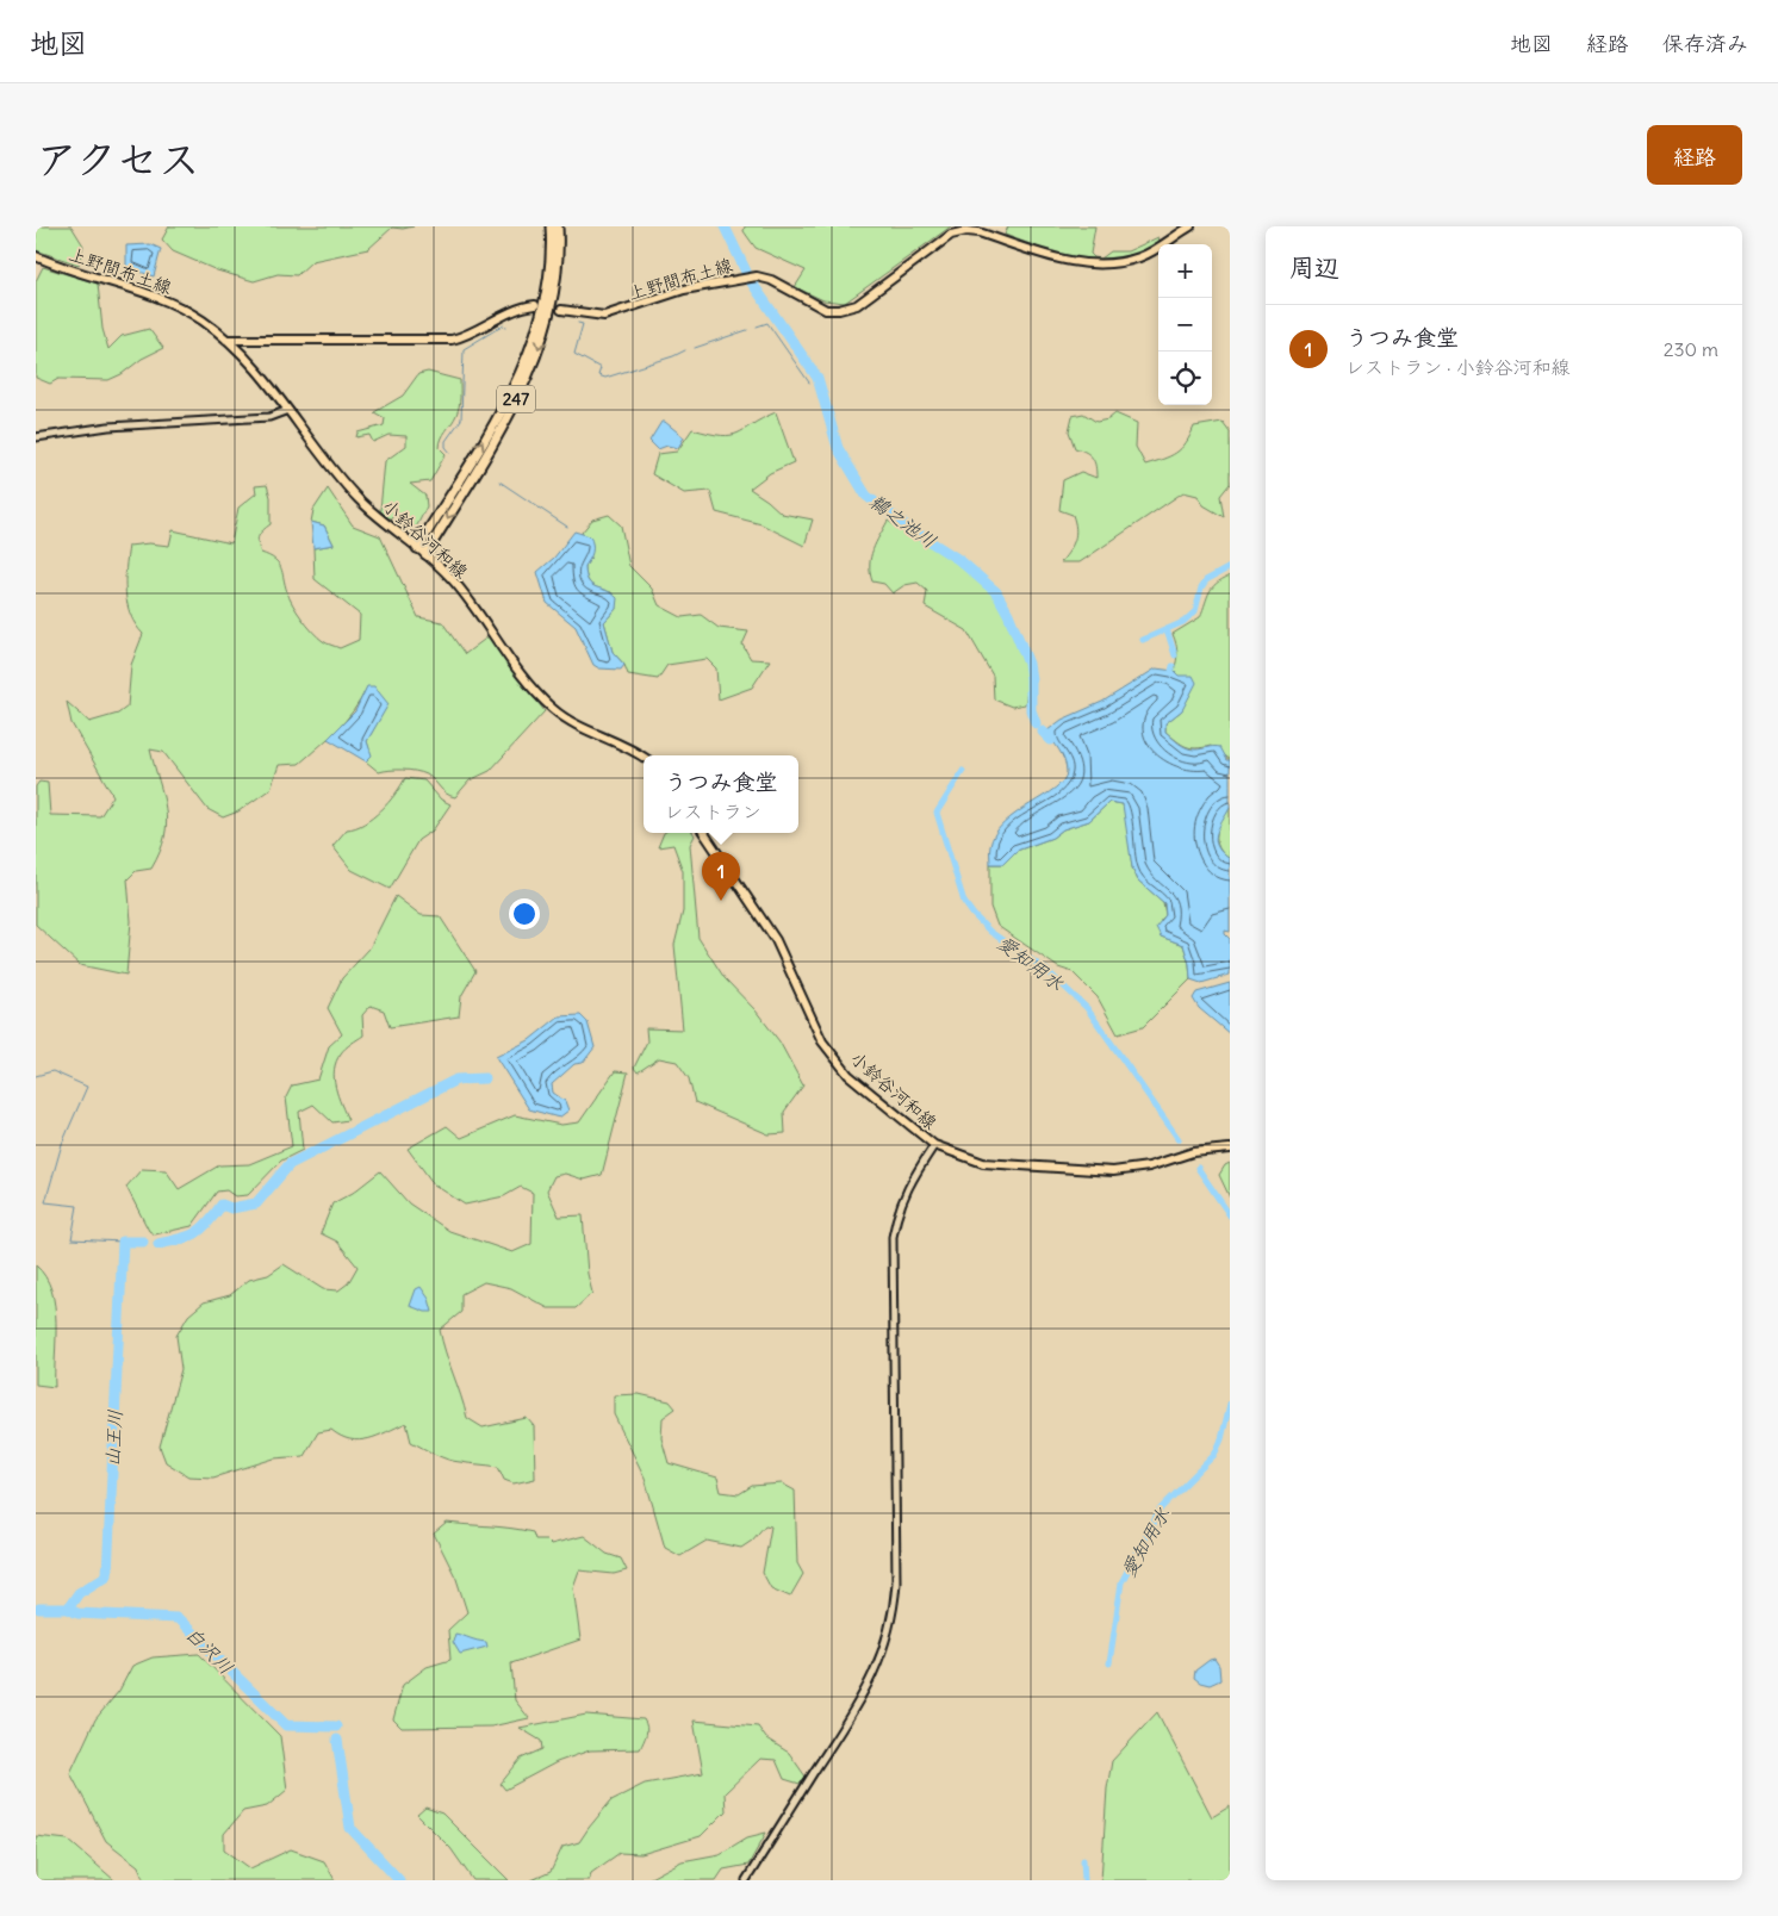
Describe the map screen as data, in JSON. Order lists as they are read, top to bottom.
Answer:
{
  "streets": {
    "highway": ["247"],
    "main road": ["上野間布土線", "小鈴谷河和線"]
  },
  "crossings": [
    ["上野間布土線", "小鈴谷河和線"],
    ["247", "小鈴谷河和線"]
  ],
  "water": [
    "鵜之池川",
    "愛知用水",
    "山王川",
    "白沢川"
  ],
  "page": {
    "header": "地図",
    "nav": ["地図", "経路", "保存済み"],
    "title": "アクセス",
    "buttons": "経路",
    "heading": "周辺",
    "map_buttons": ["+", "−"],
    "list": [
      {
        "mark": "1",
        "name": "うつみ食堂",
        "note": "レストラン · 小鈴谷河和線",
        "value": "230 m"
      }
    ],
    "popup": ["うつみ食堂", "レストラン"],
    "pins": "1"
  }
}
